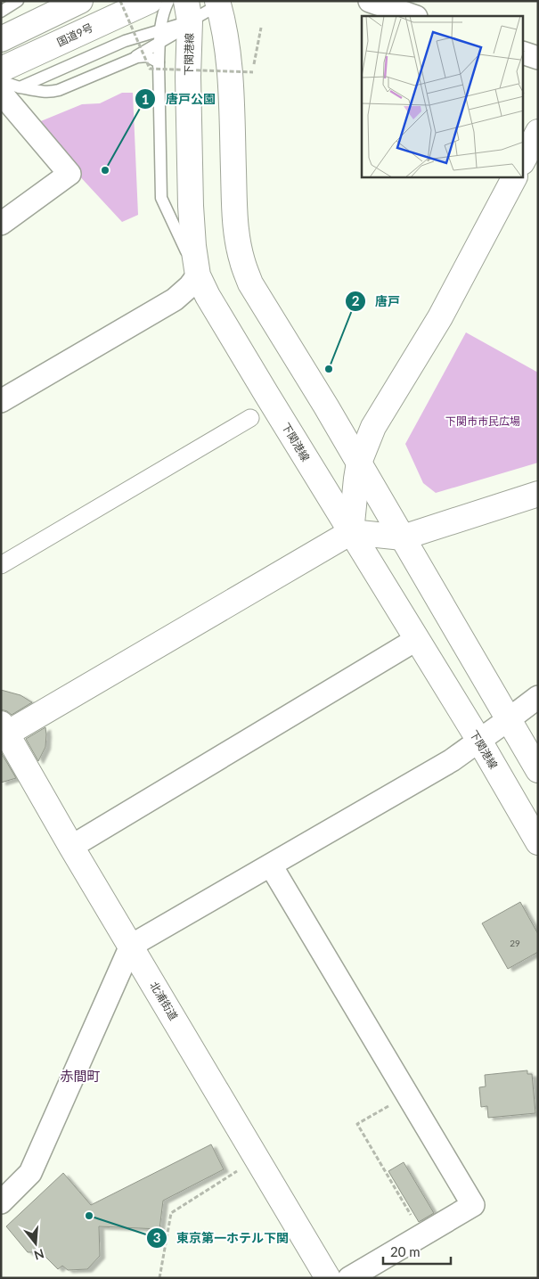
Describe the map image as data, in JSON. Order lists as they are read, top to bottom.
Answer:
{
  "streets": {
    "main road": ["国道9号", "下関港線", "北浦街道"]
  },
  "districts": ["赤間町"],
  "parks": ["下関市市民広場"],
  "places": ["唐戸公園", "唐戸", "東京第一ホテル下関"],
  "house_numbers": ["29"],
  "scale_bar": "20 m",
  "north": "bottom"
}
